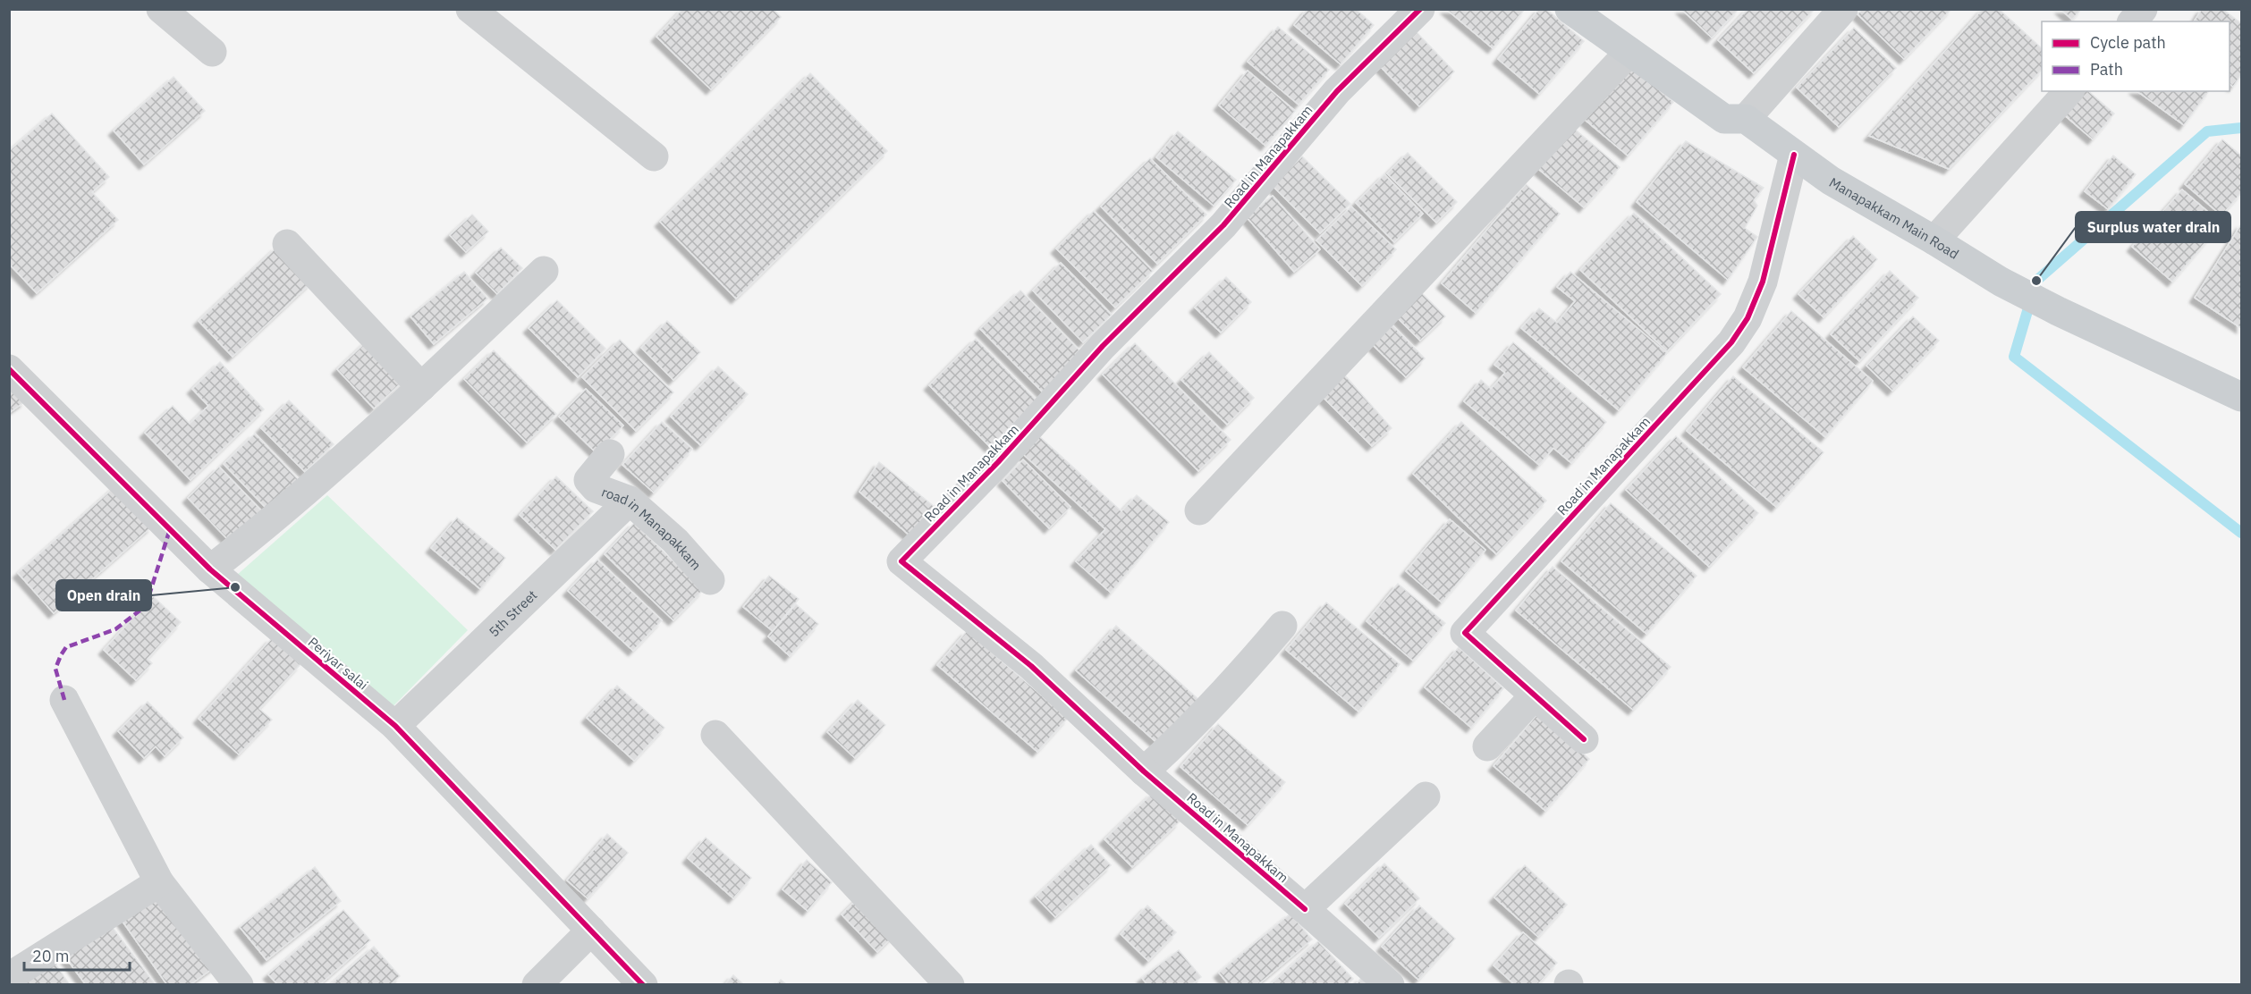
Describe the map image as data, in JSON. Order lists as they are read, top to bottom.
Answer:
{
  "streets": {
    "main road": ["Manapakkam Main Road"],
    "street": [
      "Road in Manapakkam",
      "road in Manapakkam",
      "5th Street",
      "Periyar salai"
    ]
  },
  "crossings": [
    ["Road in Manapakkam", "Manapakkam Main Road"],
    ["road in Manapakkam", "5th Street"],
    ["5th Street", "Periyar salai"]
  ],
  "places": ["Surplus water drain", "Open drain"],
  "legend": ["Cycle path", "Path"],
  "scale_bar": "20 m"
}
